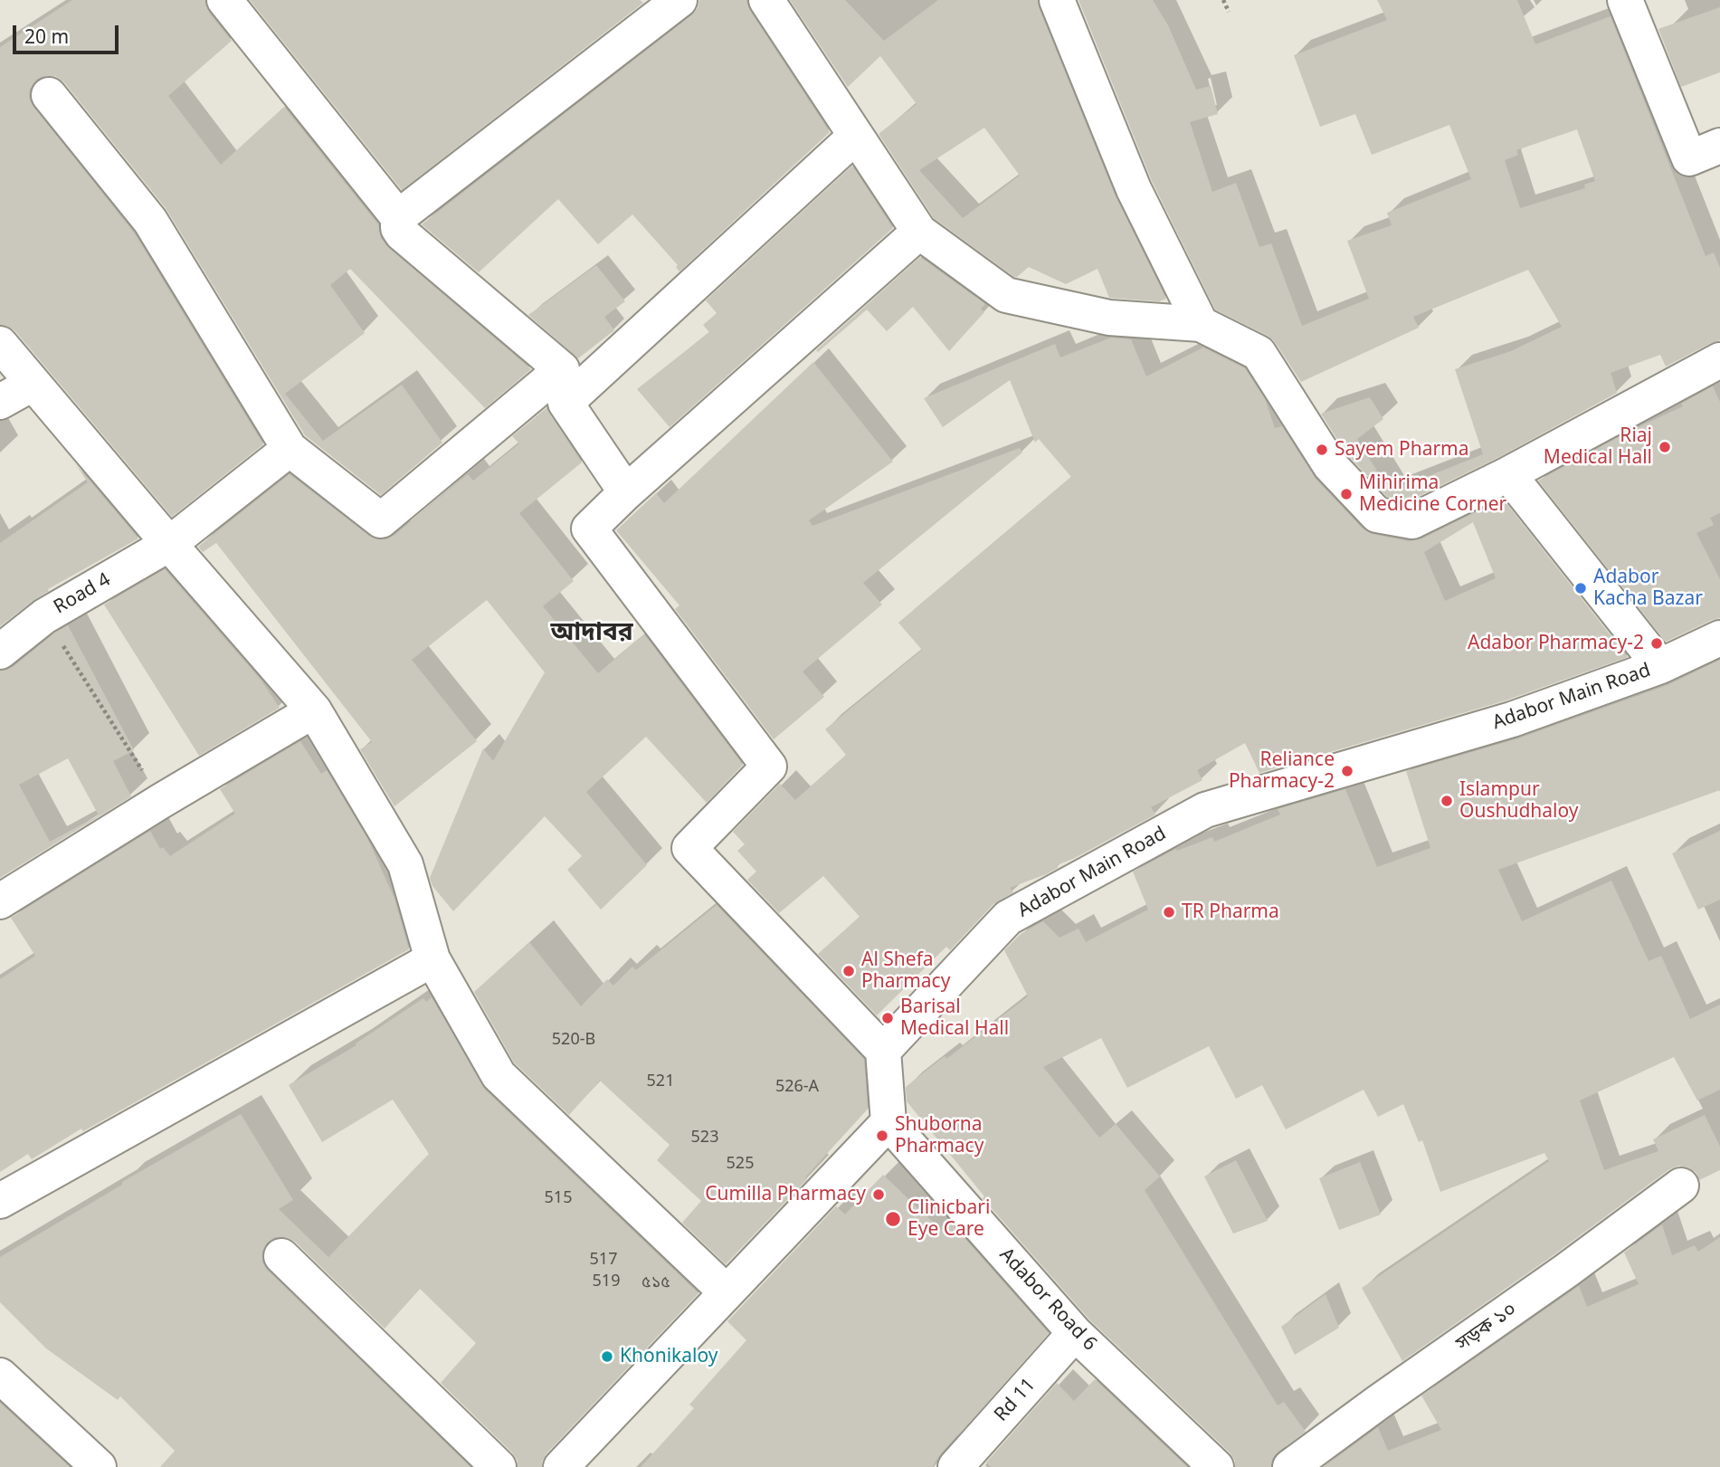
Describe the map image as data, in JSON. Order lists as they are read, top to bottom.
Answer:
{
  "streets": {
    "street": [
      "Road 4",
      "Adabor Main Road",
      "Adabor Road 6",
      "সড়ক ১০",
      "Rd 11"
    ]
  },
  "crossings": [
    ["Adabor Road 6", "Rd 11"]
  ],
  "districts": ["আদাবর"],
  "places": [
    "Riaj Medical Hall",
    "Sayem Pharma",
    "Mihirima Medicine Corner",
    "Adabor Kacha Bazar",
    "Adabor Pharmacy-2",
    "Reliance Pharmacy-2",
    "Islampur Oushudhaloy",
    "TR Pharma",
    "Al Shefa Pharmacy",
    "Barisal Medical Hall",
    "Shuborna Pharmacy",
    "Cumilla Pharmacy",
    "Clinicbari Eye Care",
    "Khonikaloy"
  ],
  "house_numbers": [
    "520-B",
    "521",
    "526-A",
    "523",
    "525",
    "515",
    "517",
    "519",
    "৫১৫"
  ],
  "scale_bar": "20 m"
}
